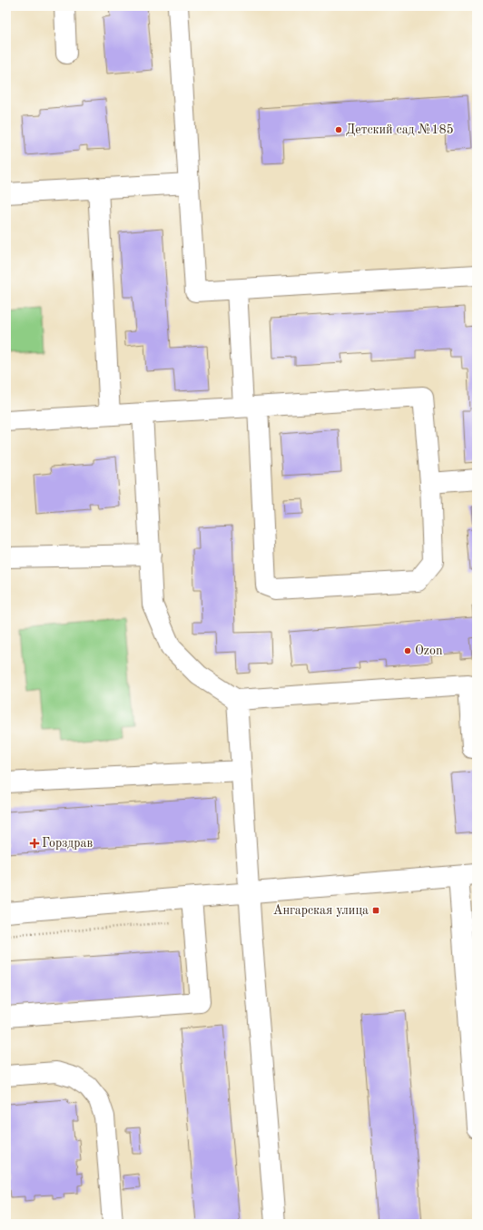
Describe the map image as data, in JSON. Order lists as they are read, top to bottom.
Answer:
{
  "places": {
    "other": ["Детский сад №185", "Ozon"],
    "health": ["Горздрав"],
    "transit": ["Ангарская улица"]
  }
}
